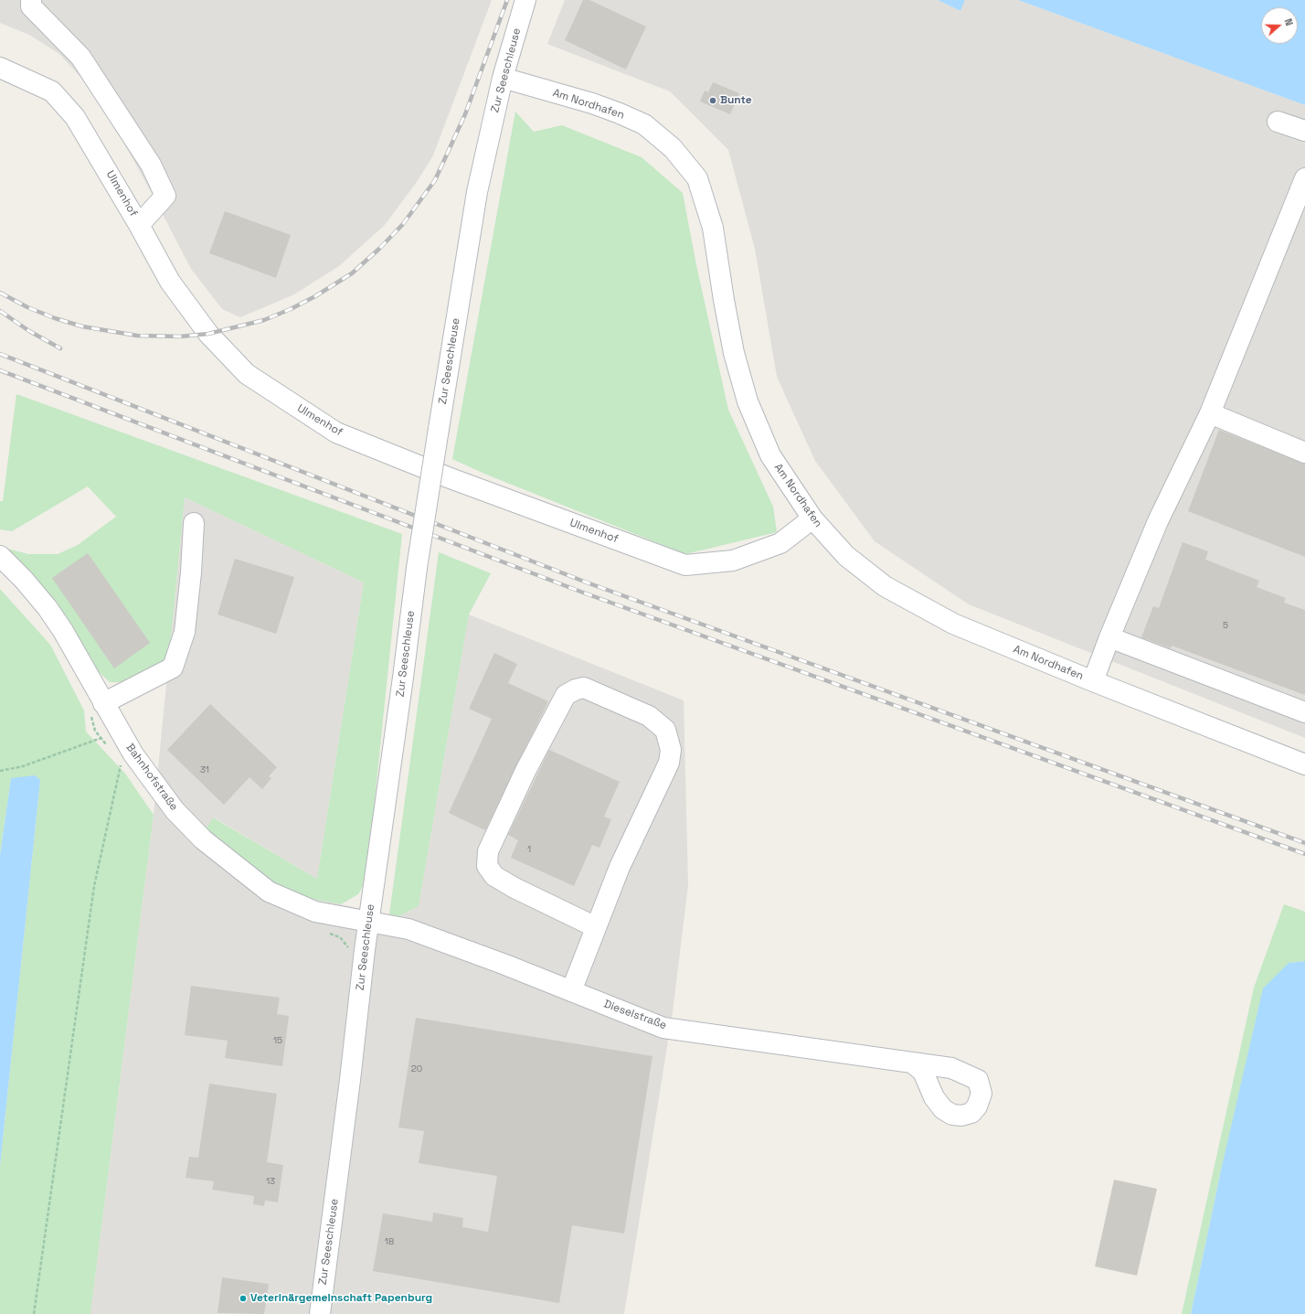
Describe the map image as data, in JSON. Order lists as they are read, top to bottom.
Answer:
{
  "streets": {
    "street": [
      "Zur Seeschleuse",
      "Am Nordhafen",
      "Ulmenhof",
      "Bahnhofstraße",
      "Dieselstraße"
    ]
  },
  "crossings": [
    ["Zur Seeschleuse", "Am Nordhafen"],
    ["Zur Seeschleuse", "Bahnhofstraße"],
    ["Zur Seeschleuse", "Dieselstraße"],
    ["Am Nordhafen", "Ulmenhof"],
    ["Bahnhofstraße", "Dieselstraße"]
  ],
  "places": ["Bunte", "Veterinärgemeinschaft Papenburg"],
  "house_numbers": [
    "5",
    "31",
    "1",
    "15",
    "20",
    "13",
    "18"
  ],
  "north": "right"
}
